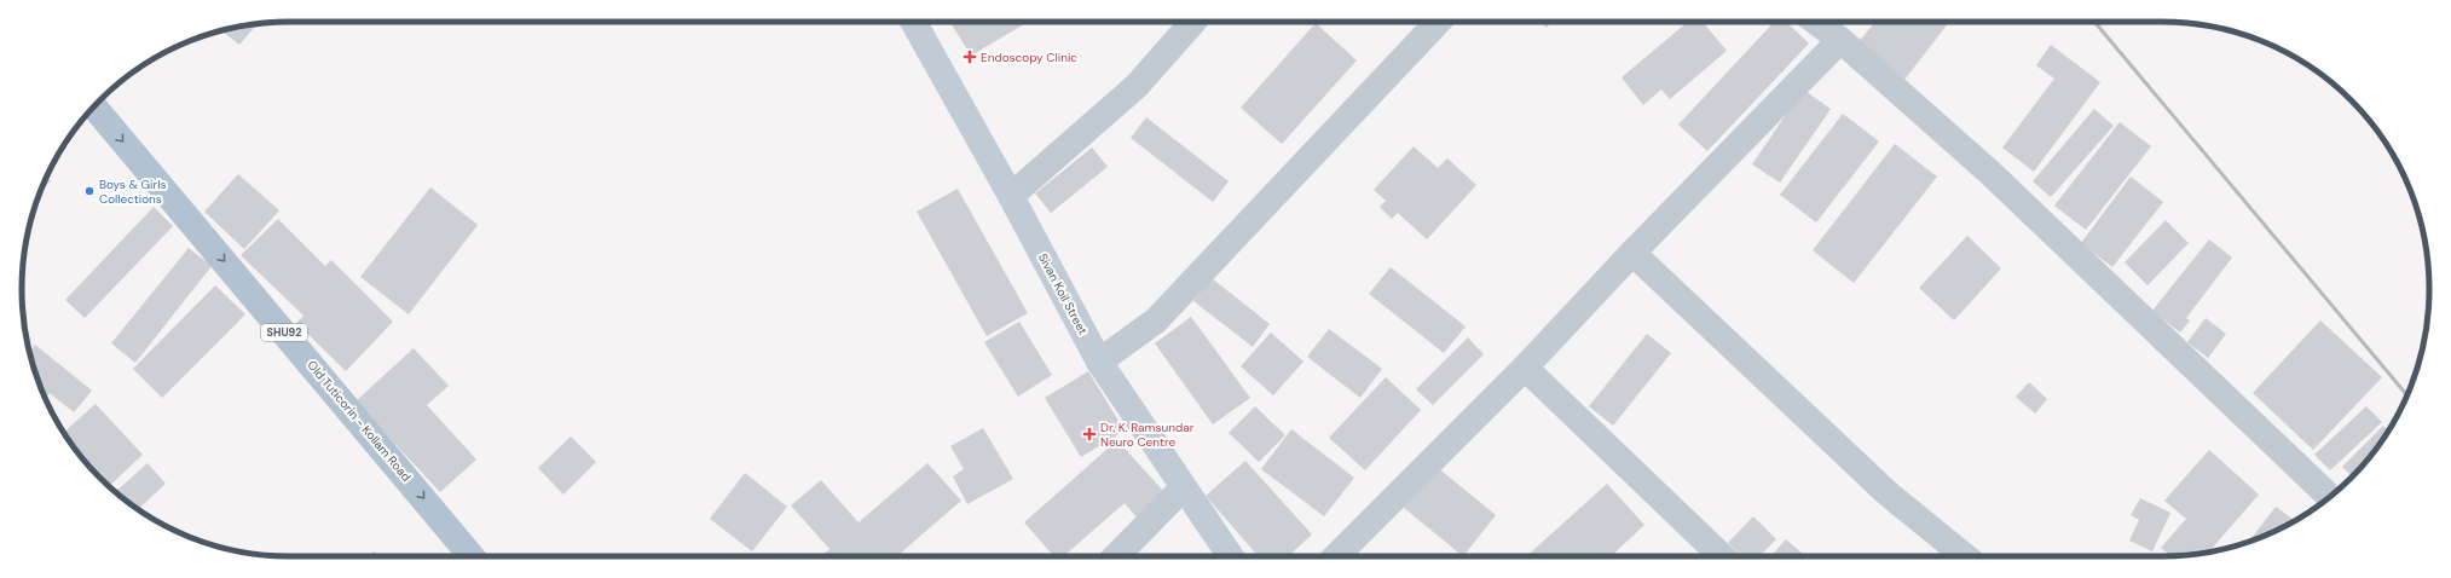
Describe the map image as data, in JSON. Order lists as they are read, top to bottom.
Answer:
{
  "streets": {
    "main road": ["SHU92", "Old Tuticorin - Kollam Road"],
    "street": ["Sivan Koil Street"]
  },
  "one_way": ["Old Tuticorin - Kollam Road"],
  "places": {
    "health": ["Endoscopy Clinic", "Dr. K. Ramsundar Neuro Centre"],
    "other": ["Boys & Girls Collections"]
  }
}
